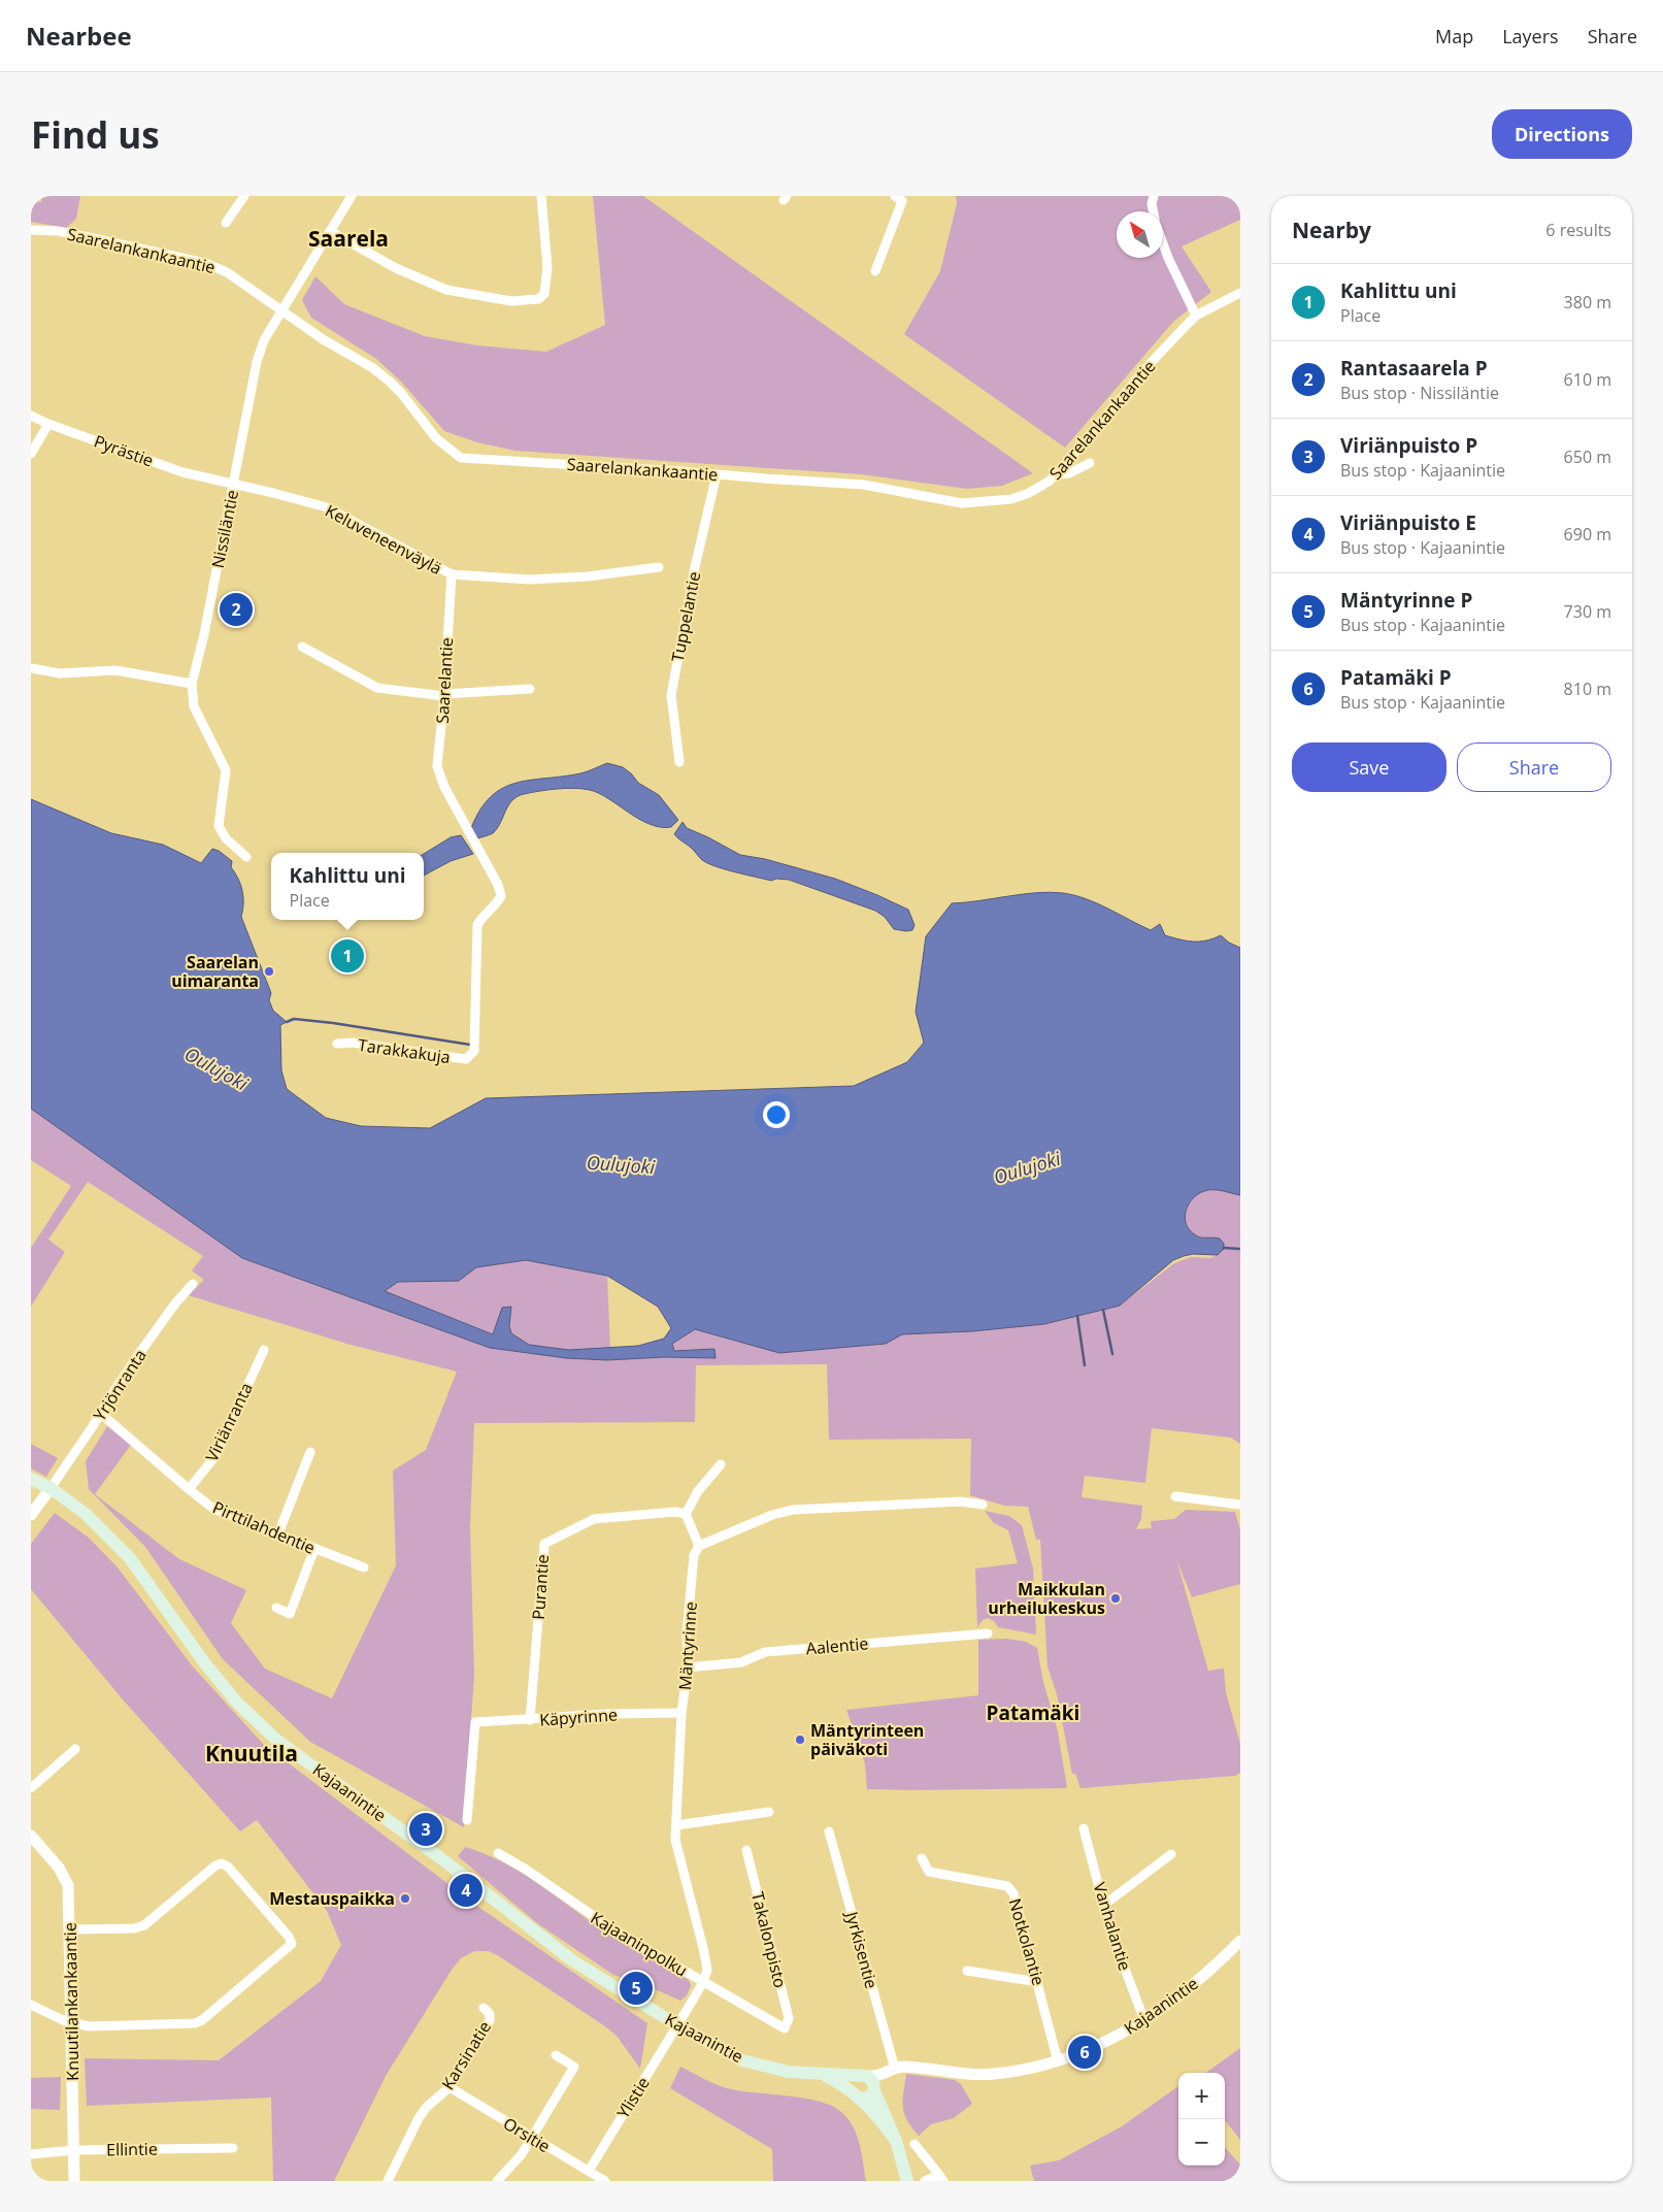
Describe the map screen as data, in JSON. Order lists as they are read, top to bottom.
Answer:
{
  "streets": {
    "main road": ["Kajaanintie"],
    "street": [
      "Saarelankankaantie",
      "Pyrästie",
      "Nissiläntie",
      "Keluveneenväylä",
      "Tuppelantie",
      "Saarelantie",
      "Tarakkakuja",
      "Yrjönranta",
      "Viriänranta",
      "Pirttilahdentie",
      "Purantie",
      "Mäntyrinne",
      "Aalentie",
      "Käpyrinne",
      "Vanhalantie",
      "Takalonpisto",
      "Notkolantie",
      "Kajaaninpolku",
      "Jyrkisentie",
      "Knuutilankankaantie",
      "Karsinatie",
      "Ylistie",
      "Orsitie",
      "Ellintie"
    ]
  },
  "crossings": [
    ["Saarelankankaantie", "Nissiläntie"],
    ["Saarelankankaantie", "Tuppelantie"],
    ["Pyrästie", "Nissiläntie"],
    ["Pyrästie", "Keluveneenväylä"],
    ["Nissiläntie", "Keluveneenväylä"],
    ["Keluveneenväylä", "Saarelantie"],
    ["Saarelantie", "Tarakkakuja"],
    ["Yrjönranta", "Pirttilahdentie"],
    ["Yrjönranta", "Kajaanintie"],
    ["Viriänranta", "Pirttilahdentie"],
    ["Purantie", "Käpyrinne"],
    ["Mäntyrinne", "Aalentie"],
    ["Mäntyrinne", "Käpyrinne"],
    ["Mäntyrinne", "Kajaanintie"],
    ["Mäntyrinne", "Kajaaninpolku"],
    ["Mäntyrinne", "Ylistie"],
    ["Kajaanintie", "Vanhalantie"],
    ["Kajaanintie", "Notkolantie"],
    ["Kajaanintie", "Jyrkisentie"],
    ["Kajaanintie", "Ylistie"],
    ["Takalonpisto", "Kajaaninpolku"],
    ["Knuutilankankaantie", "Ellintie"],
    ["Karsinatie", "Orsitie"],
    ["Ylistie", "Orsitie"]
  ],
  "districts": ["Saarela", "Patamäki", "Knuutila"],
  "water": ["Oulujoki"],
  "places": [
    "Saarelan uimaranta",
    "Maikkulan urheilukeskus",
    "Mäntyrinteen päiväkoti",
    "Mestauspaikka"
  ],
  "north": "top left",
  "page": {
    "header": "Nearbee",
    "nav": ["Map", "Layers", "Share"],
    "buttons": [
      "Directions",
      ["Save", "Share"]
    ],
    "title": "Find us",
    "heading": ["Nearby", "6 results"],
    "list": [
      {
        "mark": "1",
        "name": "Kahlittu uni",
        "note": "Place",
        "value": "380 m"
      },
      {
        "mark": "2",
        "name": "Rantasaarela P",
        "note": "Bus stop · Nissiläntie",
        "value": "610 m"
      },
      {
        "mark": "3",
        "name": "Viriänpuisto P",
        "note": "Bus stop · Kajaanintie",
        "value": "650 m"
      },
      {
        "mark": "4",
        "name": "Viriänpuisto E",
        "note": "Bus stop · Kajaanintie",
        "value": "690 m"
      },
      {
        "mark": "5",
        "name": "Mäntyrinne P",
        "note": "Bus stop · Kajaanintie",
        "value": "730 m"
      },
      {
        "mark": "6",
        "name": "Patamäki P",
        "note": "Bus stop · Kajaanintie",
        "value": "810 m"
      }
    ],
    "pins": [
      "2",
      "1",
      "3",
      "4",
      "5",
      "6"
    ],
    "popup": ["Kahlittu uni", "Place"],
    "map_buttons": ["+", "−"]
  }
}
